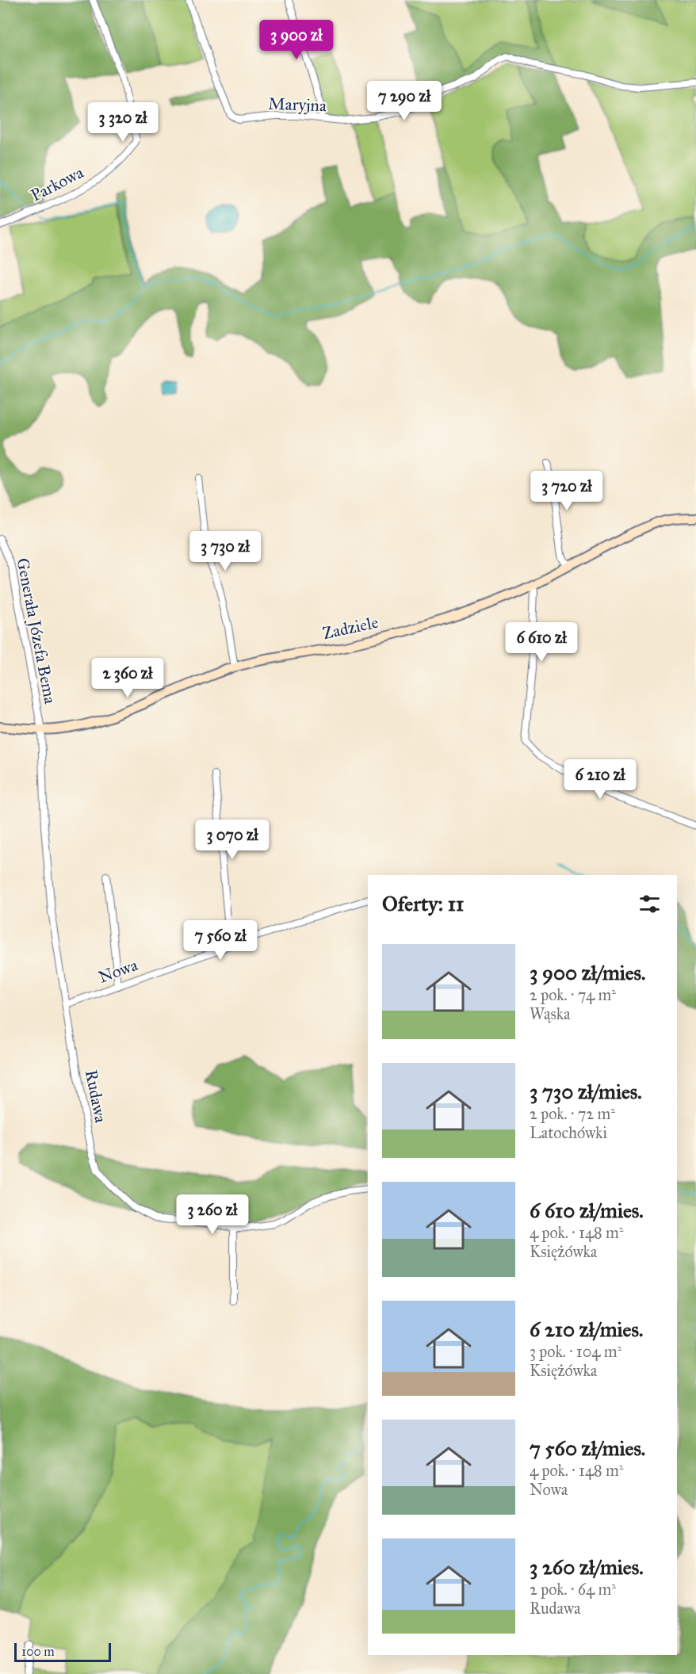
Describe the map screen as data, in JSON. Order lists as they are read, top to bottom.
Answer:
{
  "streets": {
    "street": [
      "Maryjna",
      "Parkowa",
      "Zadziele",
      "Generała Józefa Bema",
      "Nowa",
      "Rudawa"
    ]
  },
  "crossings": [
    ["Zadziele", "Generała Józefa Bema"],
    ["Zadziele", "Rudawa"],
    ["Generała Józefa Bema", "Rudawa"],
    ["Nowa", "Rudawa"]
  ],
  "scale_bar": "100 m",
  "page": {
    "price": [
      "3 900 zł",
      "7 290 zł",
      "3 320 zł",
      "3 720 zł",
      "3 730 zł",
      "6 610 zł",
      "2 360 zł",
      "6 210 zł",
      "3 070 zł",
      "7 560 zł",
      "3 260 zł"
    ],
    "heading": "Oferty: 11",
    "list": [
      {
        "name": "3 900 zł/mies.",
        "note": "2 pok. · 74 m² · Wąska"
      },
      {
        "name": "3 730 zł/mies.",
        "note": "2 pok. · 72 m² · Latochówki"
      },
      {
        "name": "6 610 zł/mies.",
        "note": "4 pok. · 148 m² · Księżówka"
      },
      {
        "name": "6 210 zł/mies.",
        "note": "3 pok. · 104 m² · Księżówka"
      },
      {
        "name": "7 560 zł/mies.",
        "note": "4 pok. · 148 m² · Nowa"
      },
      {
        "name": "3 260 zł/mies.",
        "note": "2 pok. · 64 m² · Rudawa"
      }
    ],
    "scale": "100 m"
  }
}
